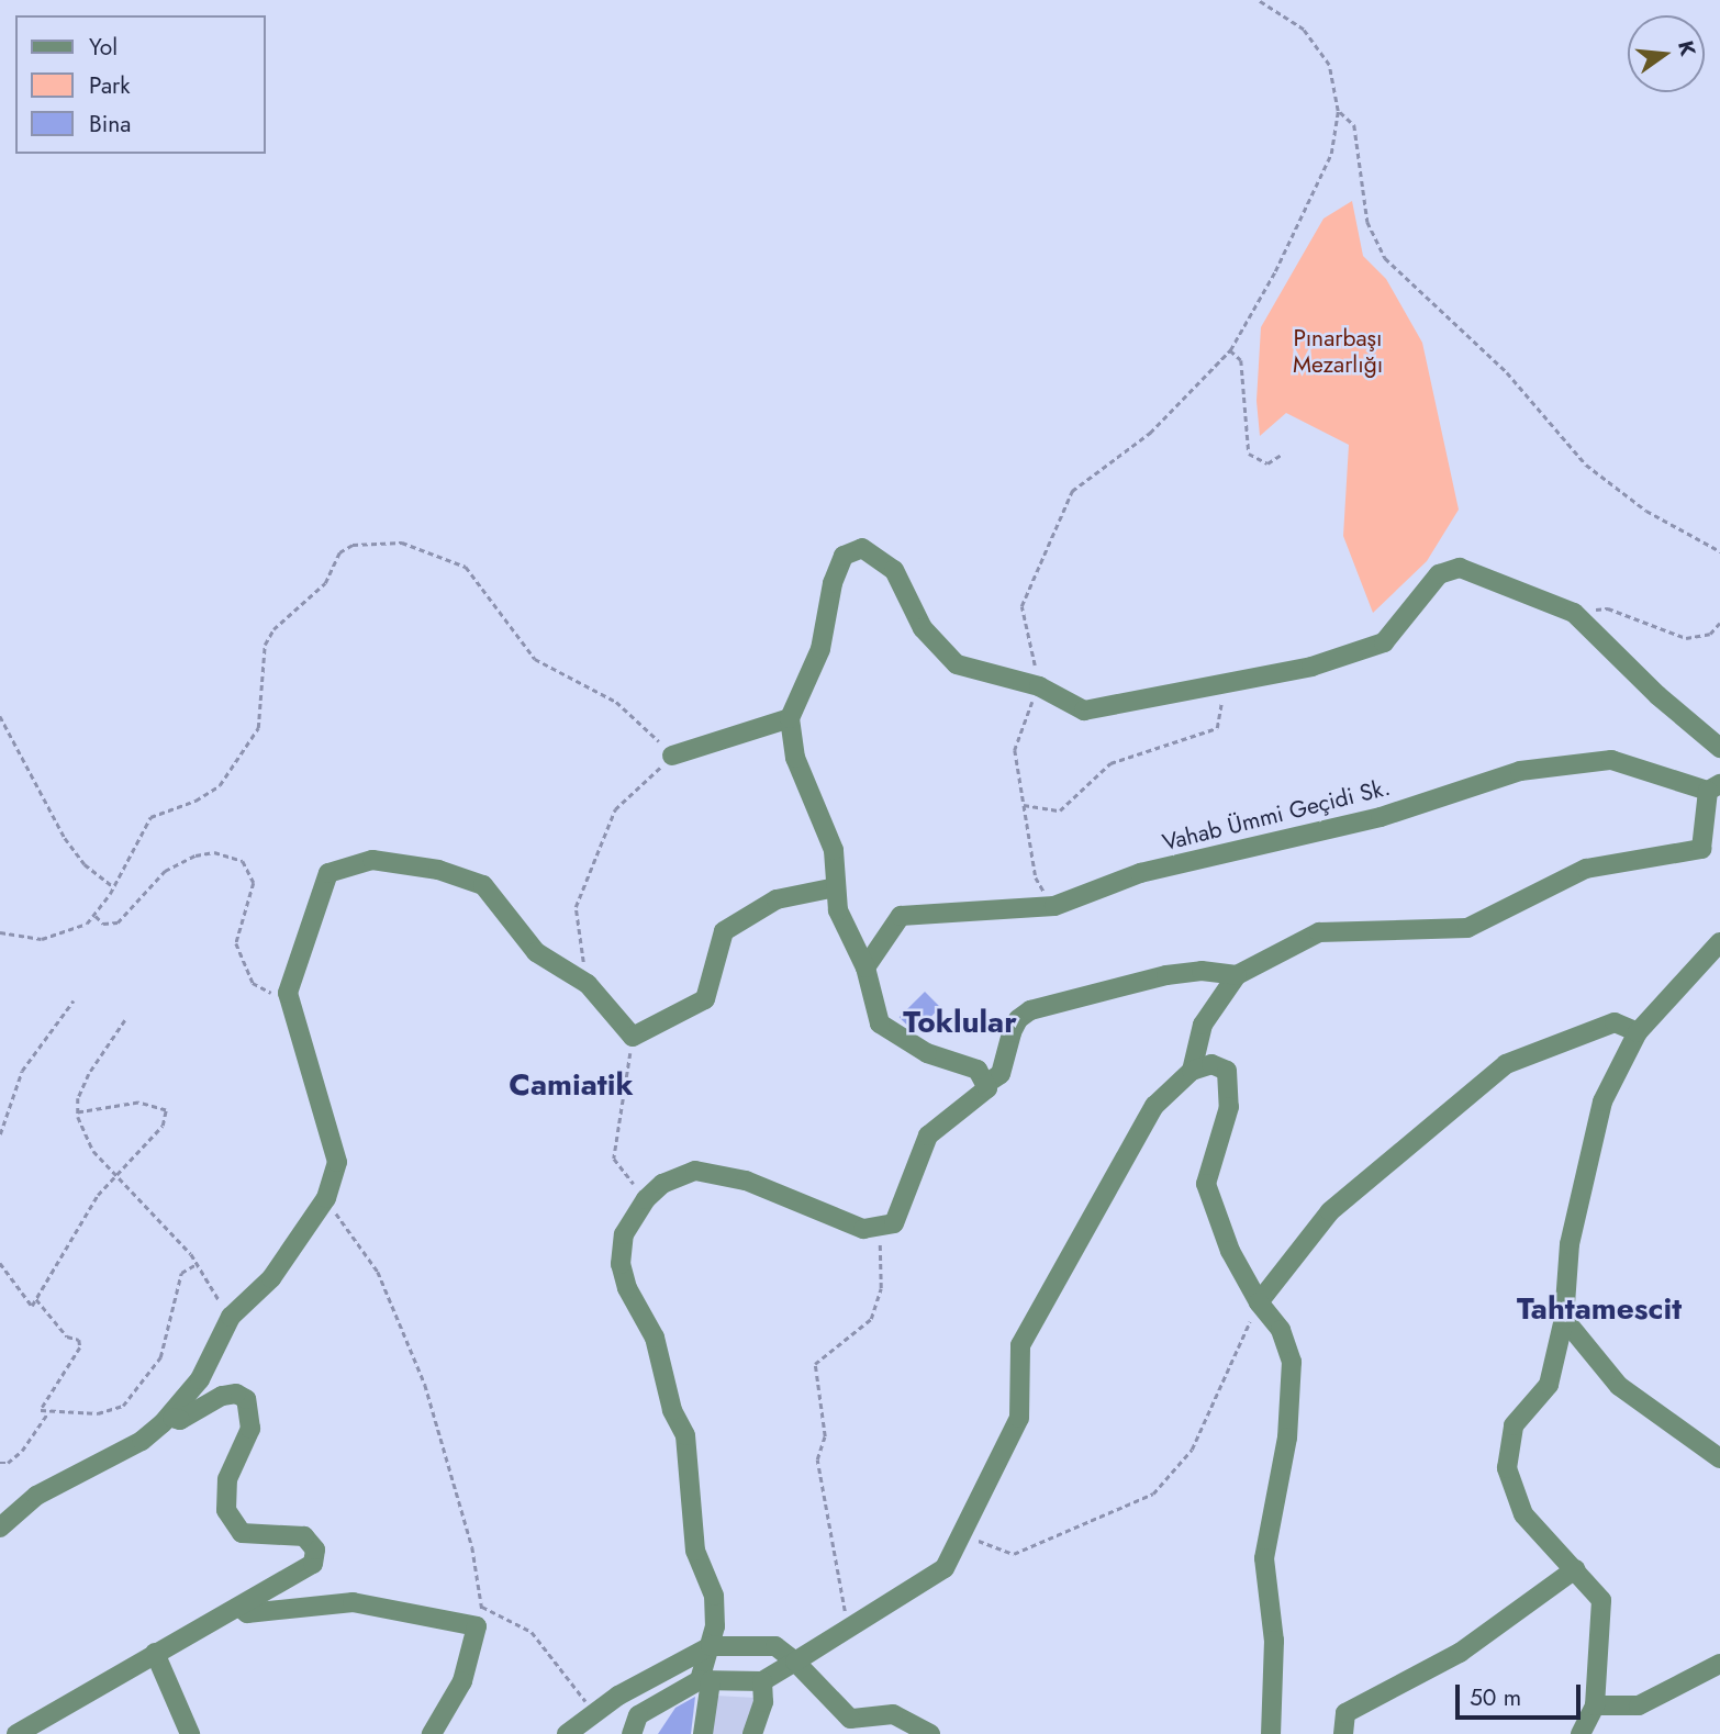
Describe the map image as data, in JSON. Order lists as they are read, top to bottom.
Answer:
{
  "streets": {
    "street": ["Vahab Ümmi Geçidi Sk."]
  },
  "districts": ["Toklular", "Camiatik", "Tahtamescit"],
  "parks": ["Pınarbaşı Mezarlığı"],
  "legend": ["Yol", "Park", "Bina"],
  "scale_bar": "50 m",
  "north": "right"
}
